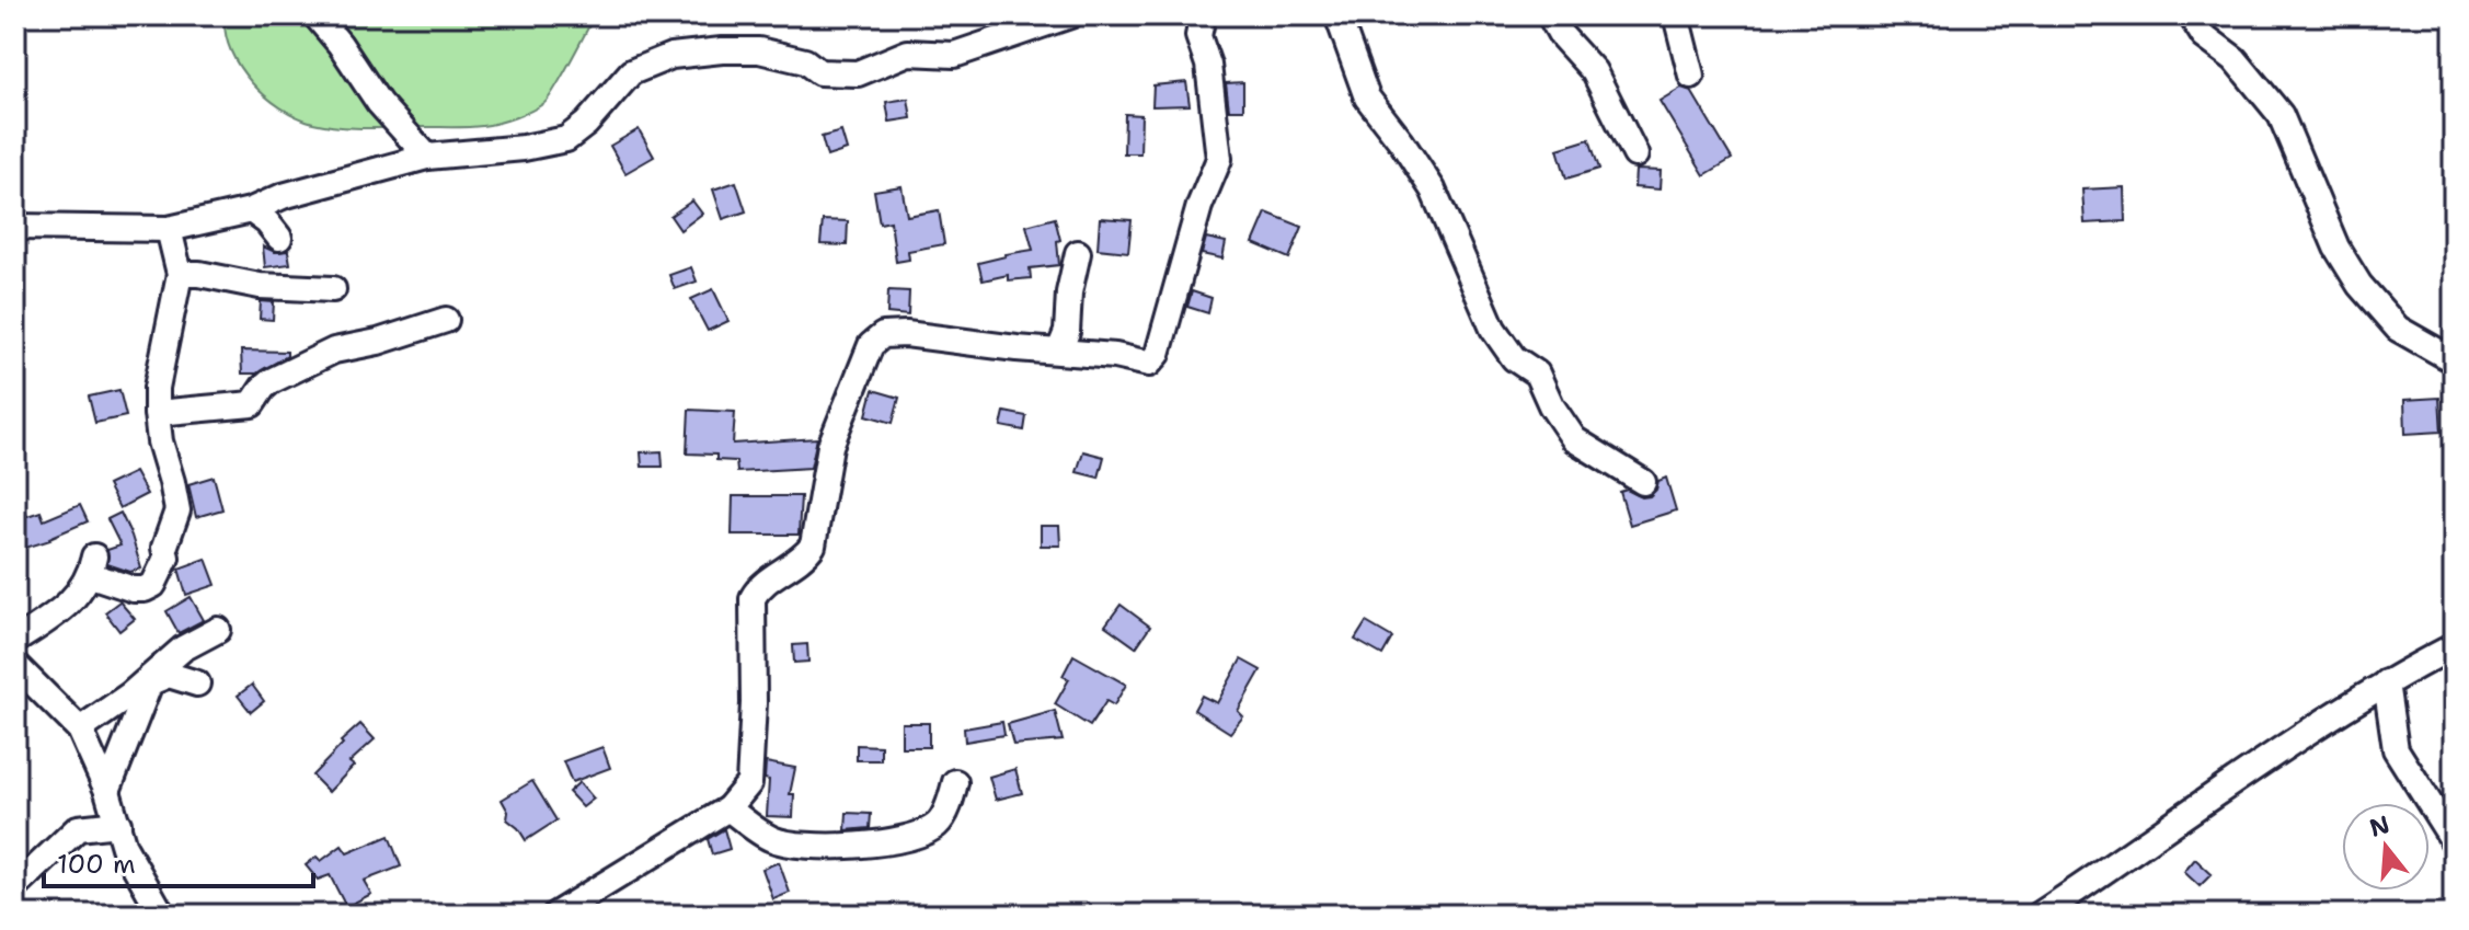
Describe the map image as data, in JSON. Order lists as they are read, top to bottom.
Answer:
{
  "scale_bar": "100 m",
  "north": "top"
}
